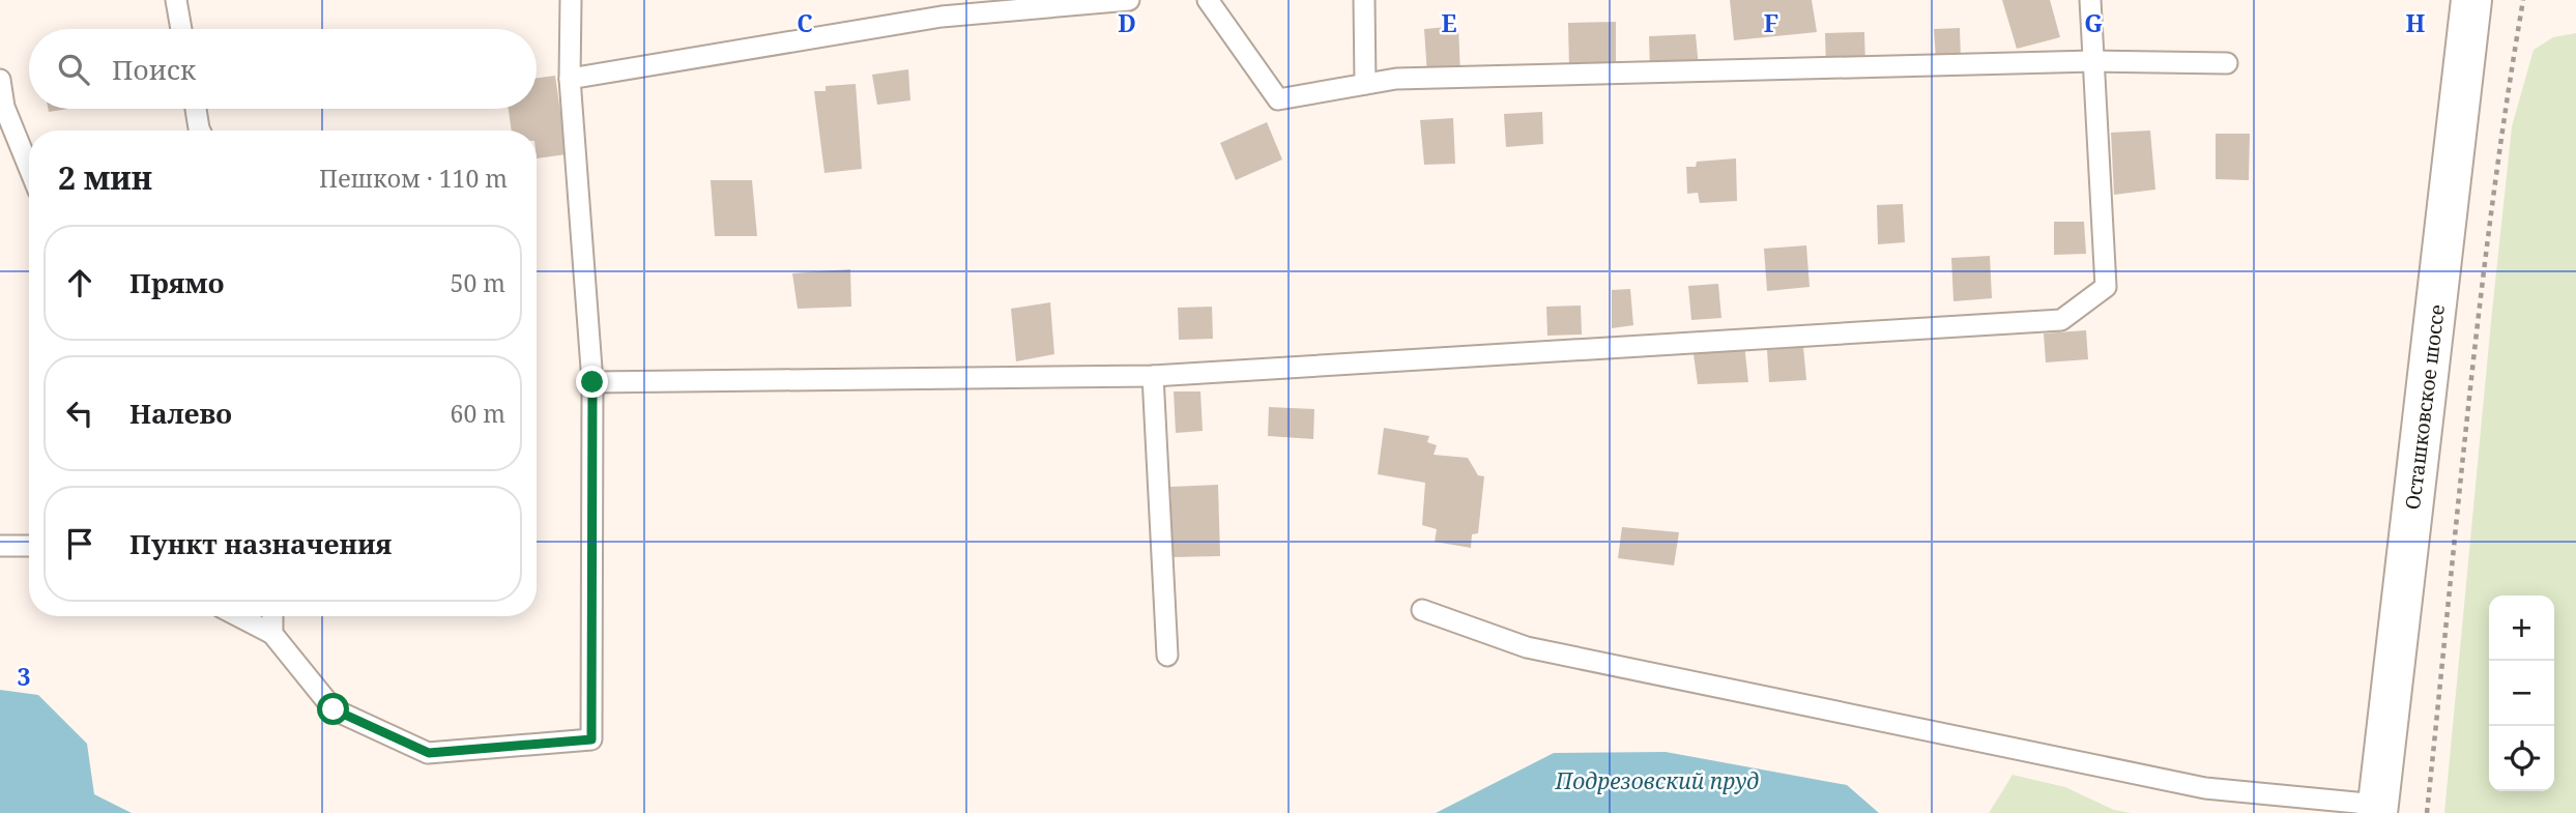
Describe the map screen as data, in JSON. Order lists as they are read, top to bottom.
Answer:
{
  "streets": {
    "main road": ["Осташковское шоссе"]
  },
  "water": ["Подрезовский пруд"],
  "page": {
    "search": "Поиск",
    "heading": ["2 мин", "Пешком · 110 m"],
    "list": [
      ["Прямо", "50 m"],
      ["Налево", "60 m"],
      "Пункт назначения"
    ],
    "map_buttons": ["+", "−"]
  },
  "grid": {
    "columns": [
      "C",
      "D",
      "E",
      "F",
      "G",
      "H"
    ],
    "rows": ["3"]
  }
}
